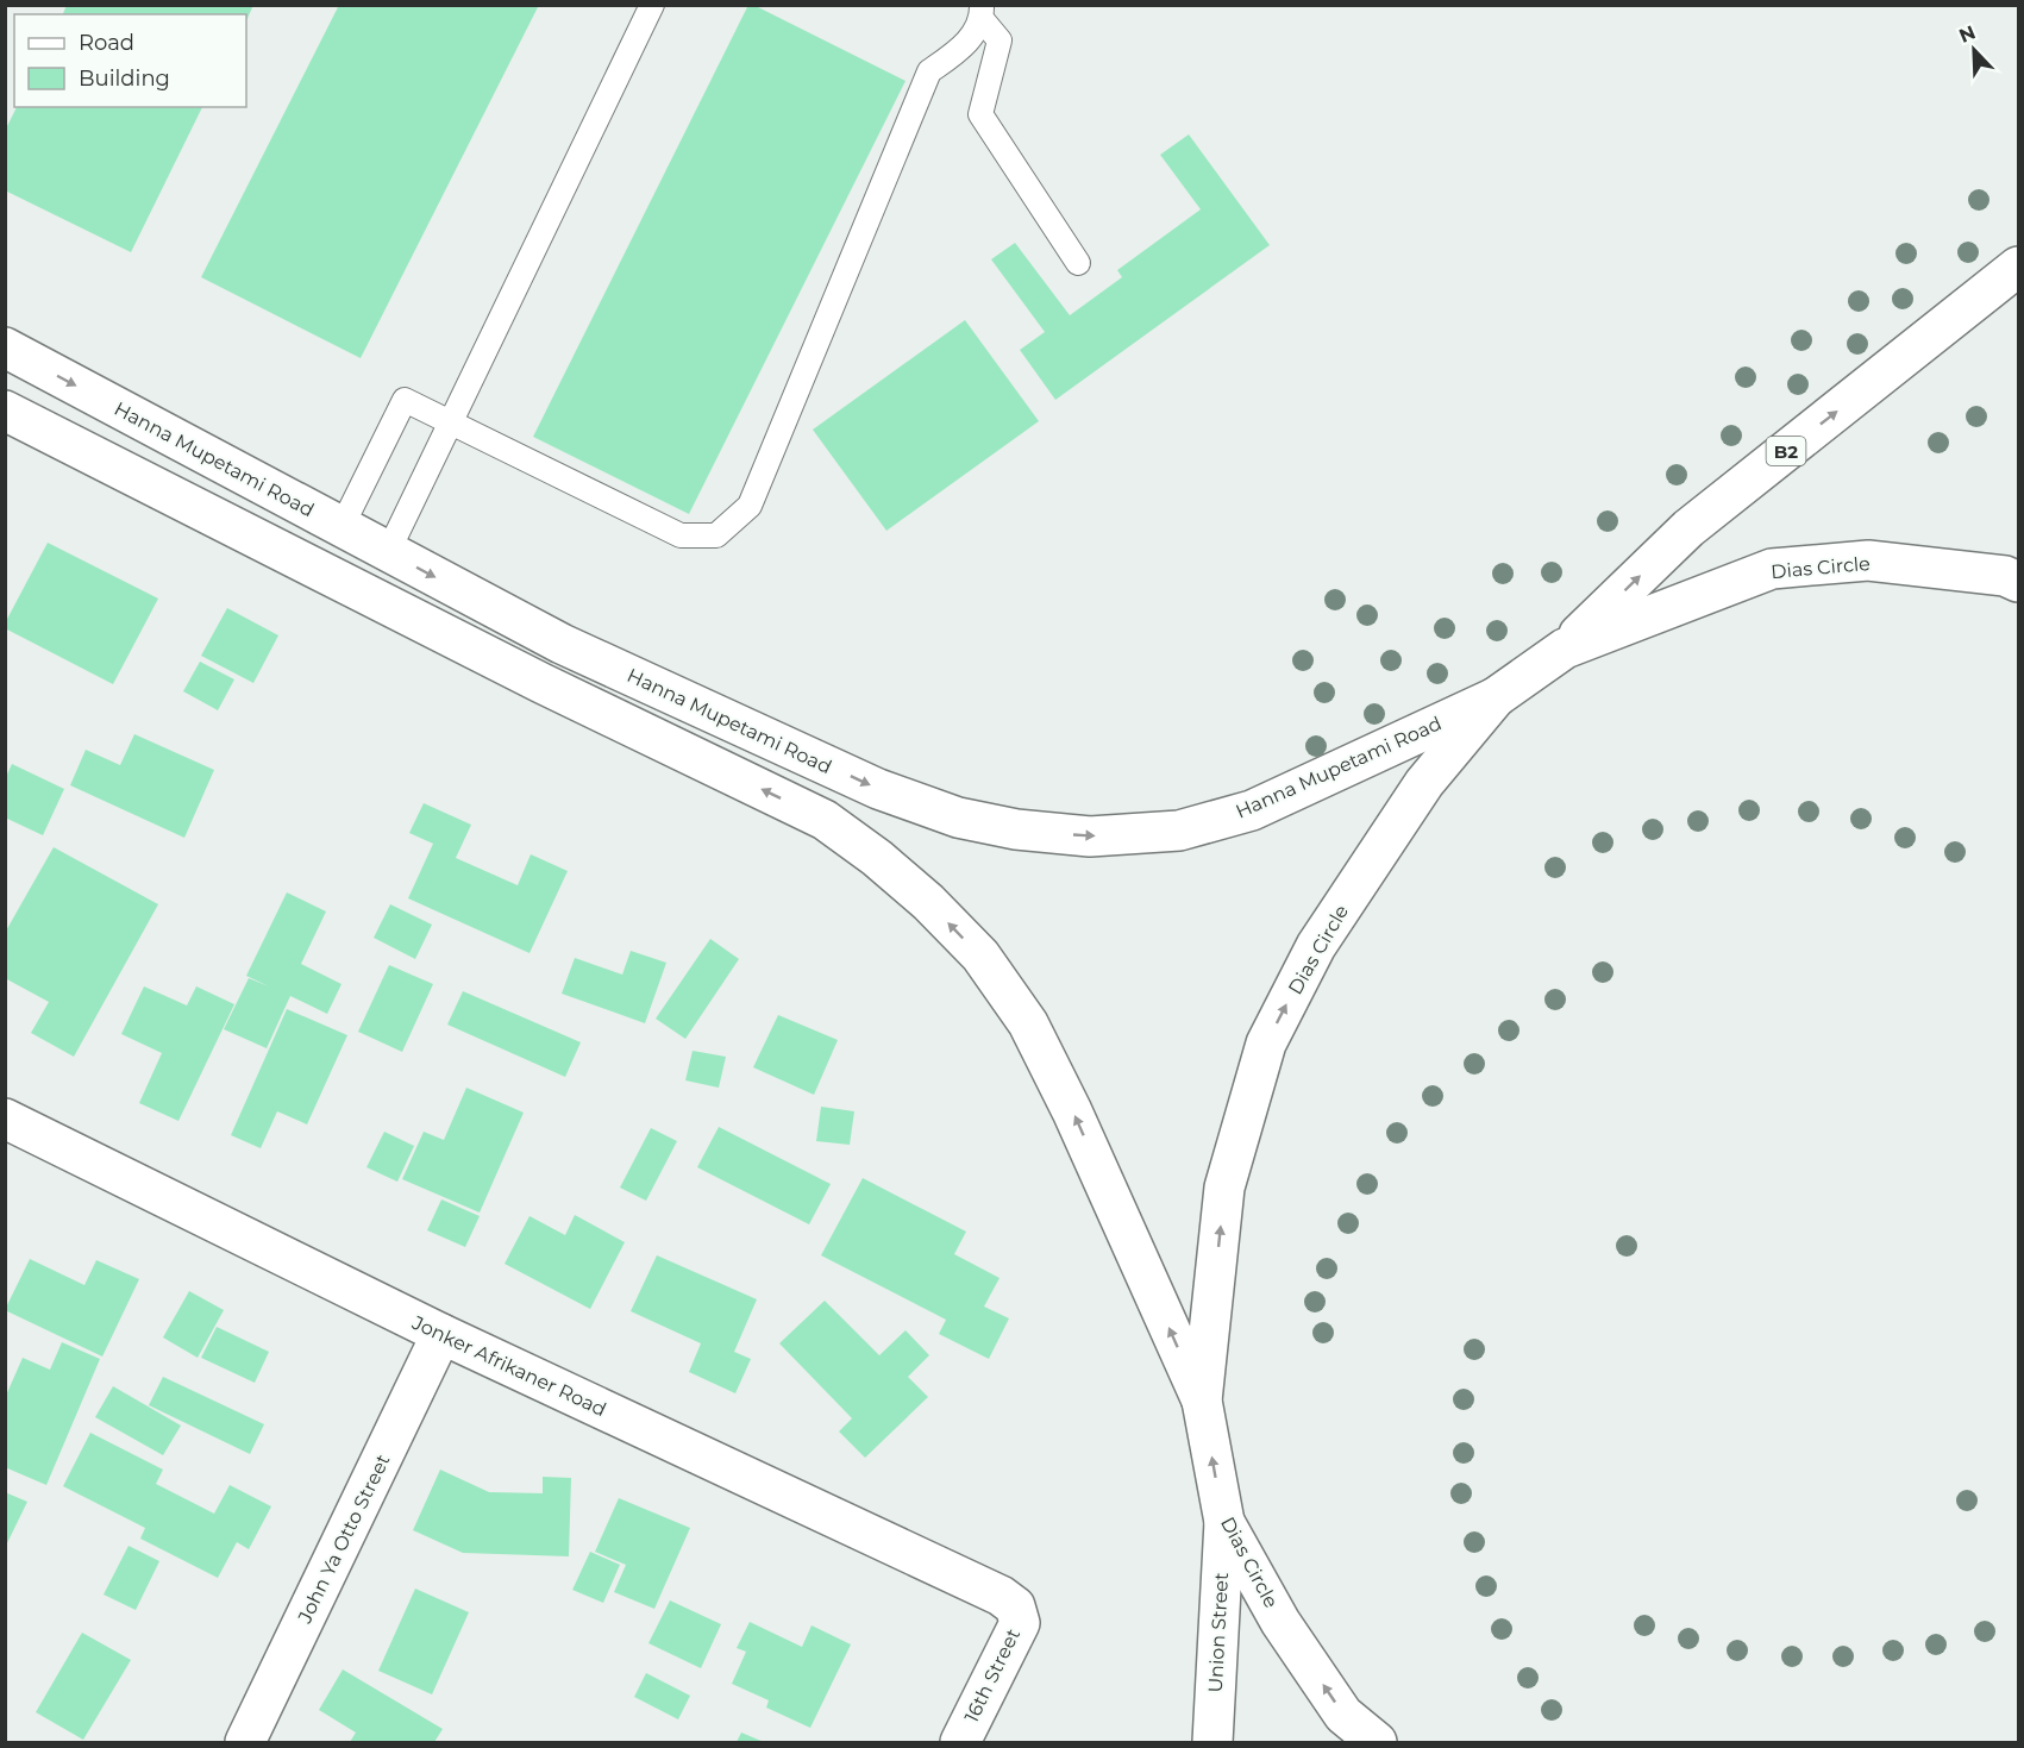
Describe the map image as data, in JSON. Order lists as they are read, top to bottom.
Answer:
{
  "streets": {
    "main road": [
      "B2",
      "Hanna Mupetami Road",
      "Dias Circle",
      "Jonker Afrikaner Road",
      "John Ya Otto Street",
      "Union Street",
      "16th Street"
    ]
  },
  "crossings": [
    ["B2", "Dias Circle"],
    ["Hanna Mupetami Road", "Dias Circle"],
    ["Dias Circle", "Union Street"],
    ["Jonker Afrikaner Road", "John Ya Otto Street"],
    ["Jonker Afrikaner Road", "16th Street"]
  ],
  "one_way": ["Hanna Mupetami Road", "Dias Circle"],
  "legend": ["Road", "Building"],
  "north": "top left"
}
